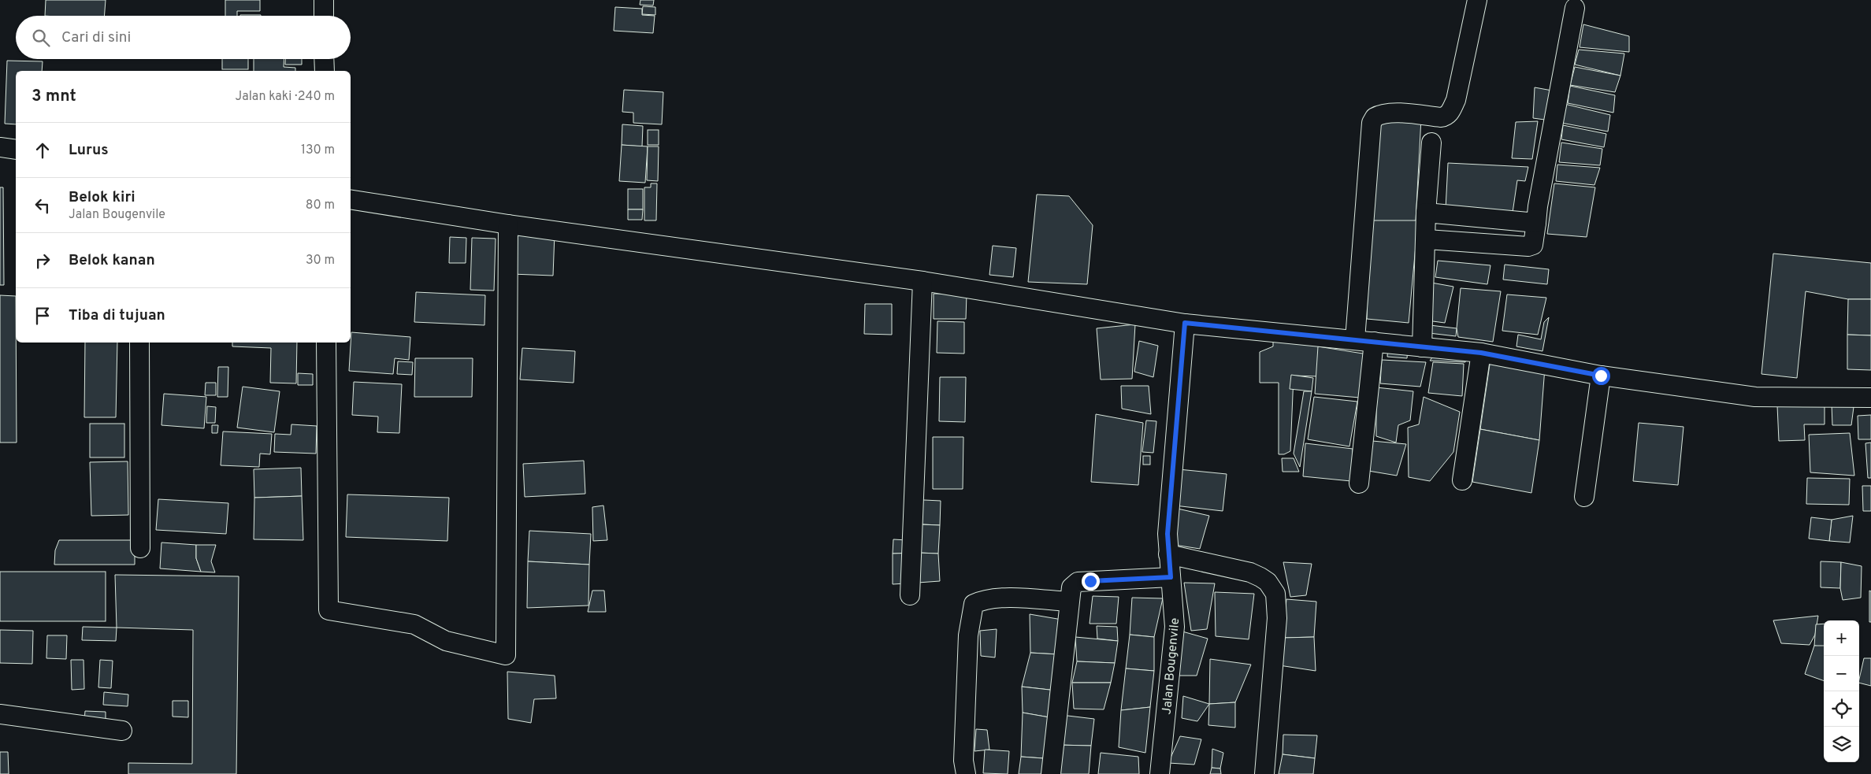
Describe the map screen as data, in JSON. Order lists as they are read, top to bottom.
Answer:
{
  "streets": {
    "street": ["Jalan Bougenvile"]
  },
  "page": {
    "search": "Cari di sini",
    "heading": ["3 mnt", "Jalan kaki · 240 m"],
    "list": [
      ["Lurus", "130 m"],
      ["Belok kiri", "Jalan Bougenvile", "80 m"],
      ["Belok kanan", "30 m"],
      "Tiba di tujuan"
    ],
    "map_buttons": ["+", "−"]
  }
}
